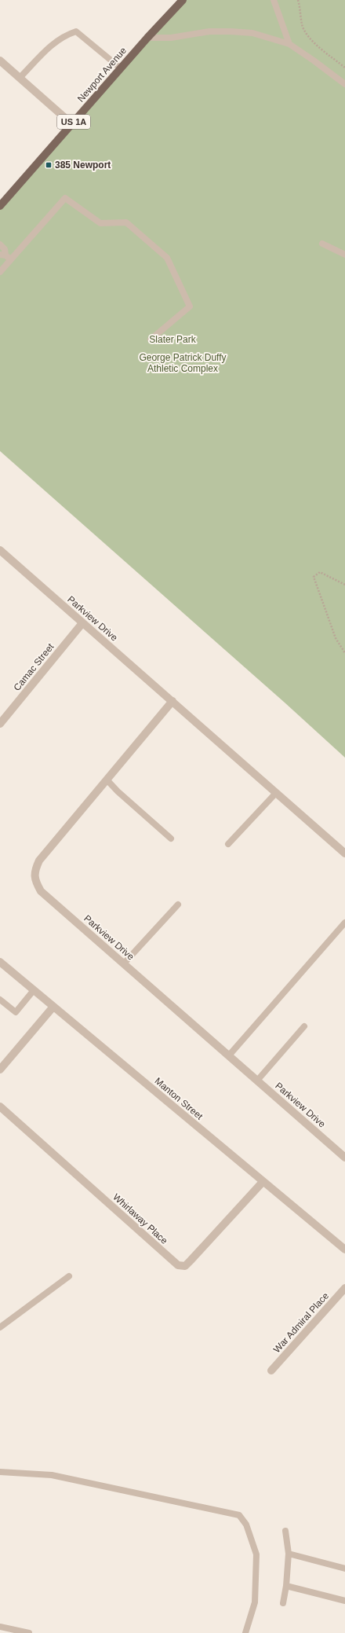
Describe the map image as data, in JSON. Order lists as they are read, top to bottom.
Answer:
{
  "streets": {
    "main road": ["Newport Avenue", "US 1A"],
    "street": [
      "Parkview Drive",
      "Camac Street",
      "Manton Street",
      "Whirlaway Place",
      "War Admiral Place"
    ]
  },
  "crossings": [
    ["Parkview Drive", "Camac Street"],
    ["Manton Street", "Whirlaway Place"]
  ],
  "parks": ["Slater Park", "George Patrick Duffy Athletic Complex"],
  "places": {
    "transit": ["385 Newport"]
  }
}
